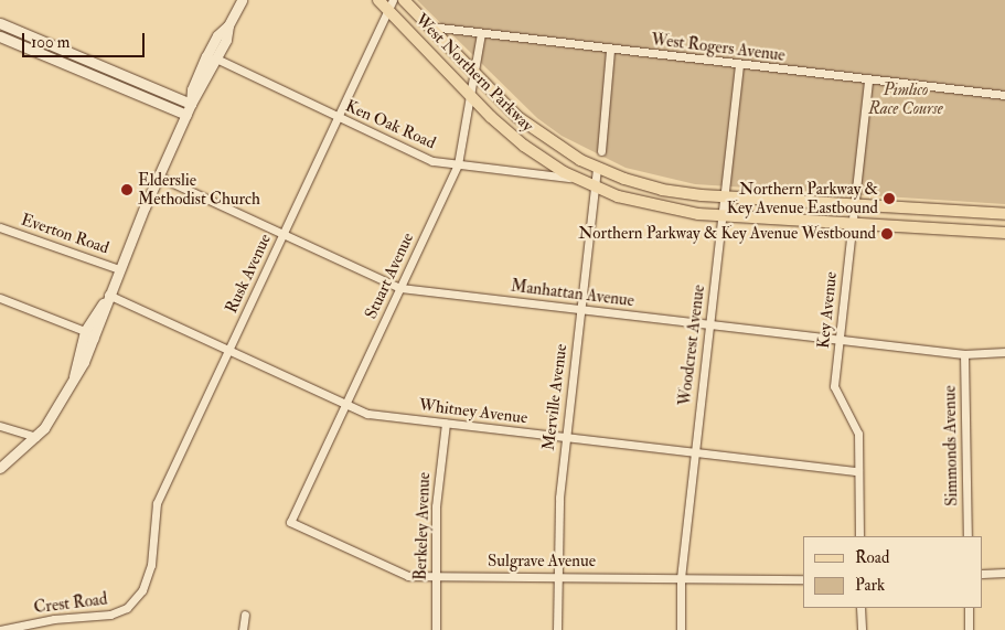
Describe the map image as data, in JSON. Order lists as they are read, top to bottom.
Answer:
{
  "streets": {
    "main road": ["West Northern Parkway"],
    "street": [
      "West Rogers Avenue",
      "Ken Oak Road",
      "Everton Road",
      "Rusk Avenue",
      "Stuart Avenue",
      "Manhattan Avenue",
      "Key Avenue",
      "Woodcrest Avenue",
      "Merville Avenue",
      "Whitney Avenue",
      "Simmonds Avenue",
      "Berkeley Avenue",
      "Sulgrave Avenue",
      "Crest Road"
    ]
  },
  "crossings": [
    ["West Rogers Avenue", "West Northern Parkway"],
    ["West Rogers Avenue", "Stuart Avenue"],
    ["West Rogers Avenue", "Key Avenue"],
    ["West Rogers Avenue", "Woodcrest Avenue"],
    ["West Northern Parkway", "Ken Oak Road"],
    ["West Northern Parkway", "Rusk Avenue"],
    ["West Northern Parkway", "Stuart Avenue"],
    ["West Northern Parkway", "Key Avenue"],
    ["West Northern Parkway", "Woodcrest Avenue"],
    ["West Northern Parkway", "Merville Avenue"],
    ["Ken Oak Road", "Rusk Avenue"],
    ["Ken Oak Road", "Stuart Avenue"],
    ["Rusk Avenue", "Manhattan Avenue"],
    ["Rusk Avenue", "Whitney Avenue"],
    ["Rusk Avenue", "Crest Road"],
    ["Stuart Avenue", "Manhattan Avenue"],
    ["Stuart Avenue", "Whitney Avenue"],
    ["Stuart Avenue", "Sulgrave Avenue"],
    ["Manhattan Avenue", "Key Avenue"],
    ["Manhattan Avenue", "Woodcrest Avenue"],
    ["Manhattan Avenue", "Merville Avenue"],
    ["Manhattan Avenue", "Simmonds Avenue"],
    ["Key Avenue", "Whitney Avenue"],
    ["Woodcrest Avenue", "Whitney Avenue"],
    ["Woodcrest Avenue", "Sulgrave Avenue"],
    ["Merville Avenue", "Whitney Avenue"],
    ["Merville Avenue", "Sulgrave Avenue"],
    ["Whitney Avenue", "Berkeley Avenue"],
    ["Berkeley Avenue", "Sulgrave Avenue"]
  ],
  "parks": ["Pimlico Race Course"],
  "places": ["Elderslie Methodist Church", "Northern Parkway & Key Avenue Eastbound", "Northern Parkway & Key Avenue Westbound"],
  "legend": ["Road", "Park"],
  "scale_bar": "100 m"
}
